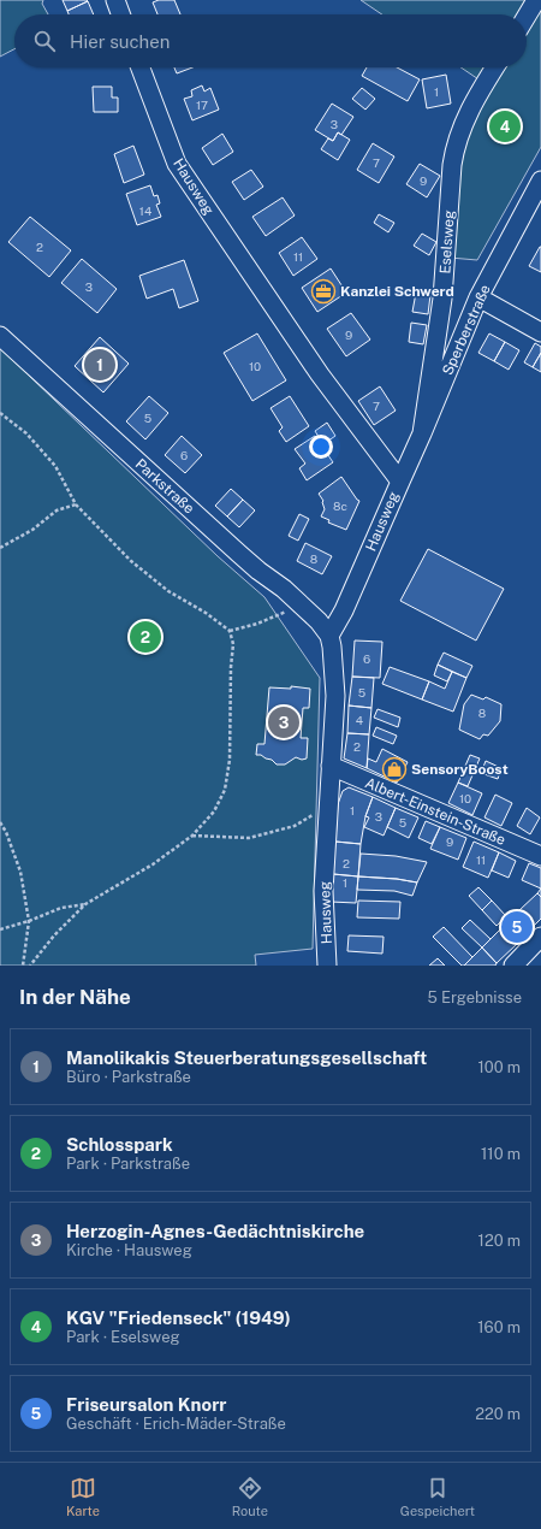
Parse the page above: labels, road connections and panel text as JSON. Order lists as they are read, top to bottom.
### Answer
{
  "streets": {
    "street": [
      "Hausweg",
      "Eselsweg",
      "Sperberstraße",
      "Parkstraße",
      "Albert-Einstein-Straße"
    ]
  },
  "crossings": [
    ["Hausweg", "Sperberstraße"],
    ["Hausweg", "Parkstraße"],
    ["Hausweg", "Albert-Einstein-Straße"],
    ["Eselsweg", "Sperberstraße"]
  ],
  "places": {
    "office": ["Kanzlei Schwerd"],
    "shop": ["SensoryBoost"]
  },
  "house_numbers": [
    "1",
    "17",
    "3",
    "7",
    "9",
    "14",
    "2",
    "11",
    "3",
    "9",
    "10",
    "7",
    "5",
    "6",
    "8c",
    "8",
    "6",
    "5",
    "8",
    "4",
    "2",
    "10",
    "1",
    "3",
    "5",
    "9",
    "11",
    "2",
    "1"
  ],
  "page": {
    "search": "Hier suchen",
    "pins": [
      "4",
      "1",
      "2",
      "3",
      "5"
    ],
    "heading": ["In der Nähe", "5 Ergebnisse"],
    "list": [
      {
        "mark": "1",
        "name": "Manolikakis Steuerberatungsgesellschaft",
        "note": "Büro · Parkstraße",
        "value": "100 m"
      },
      {
        "mark": "2",
        "name": "Schlosspark",
        "note": "Park · Parkstraße",
        "value": "110 m"
      },
      {
        "mark": "3",
        "name": "Herzogin-Agnes-Gedächtniskirche",
        "note": "Kirche · Hausweg",
        "value": "120 m"
      },
      {
        "mark": "4",
        "name": "KGV \"Friedenseck\" (1949)",
        "note": "Park · Eselsweg",
        "value": "160 m"
      },
      {
        "mark": "5",
        "name": "Friseursalon Knorr",
        "note": "Geschäft · Erich-Mäder-Straße",
        "value": "220 m"
      }
    ],
    "nav": ["Karte", "Route", "Gespeichert"]
  }
}
